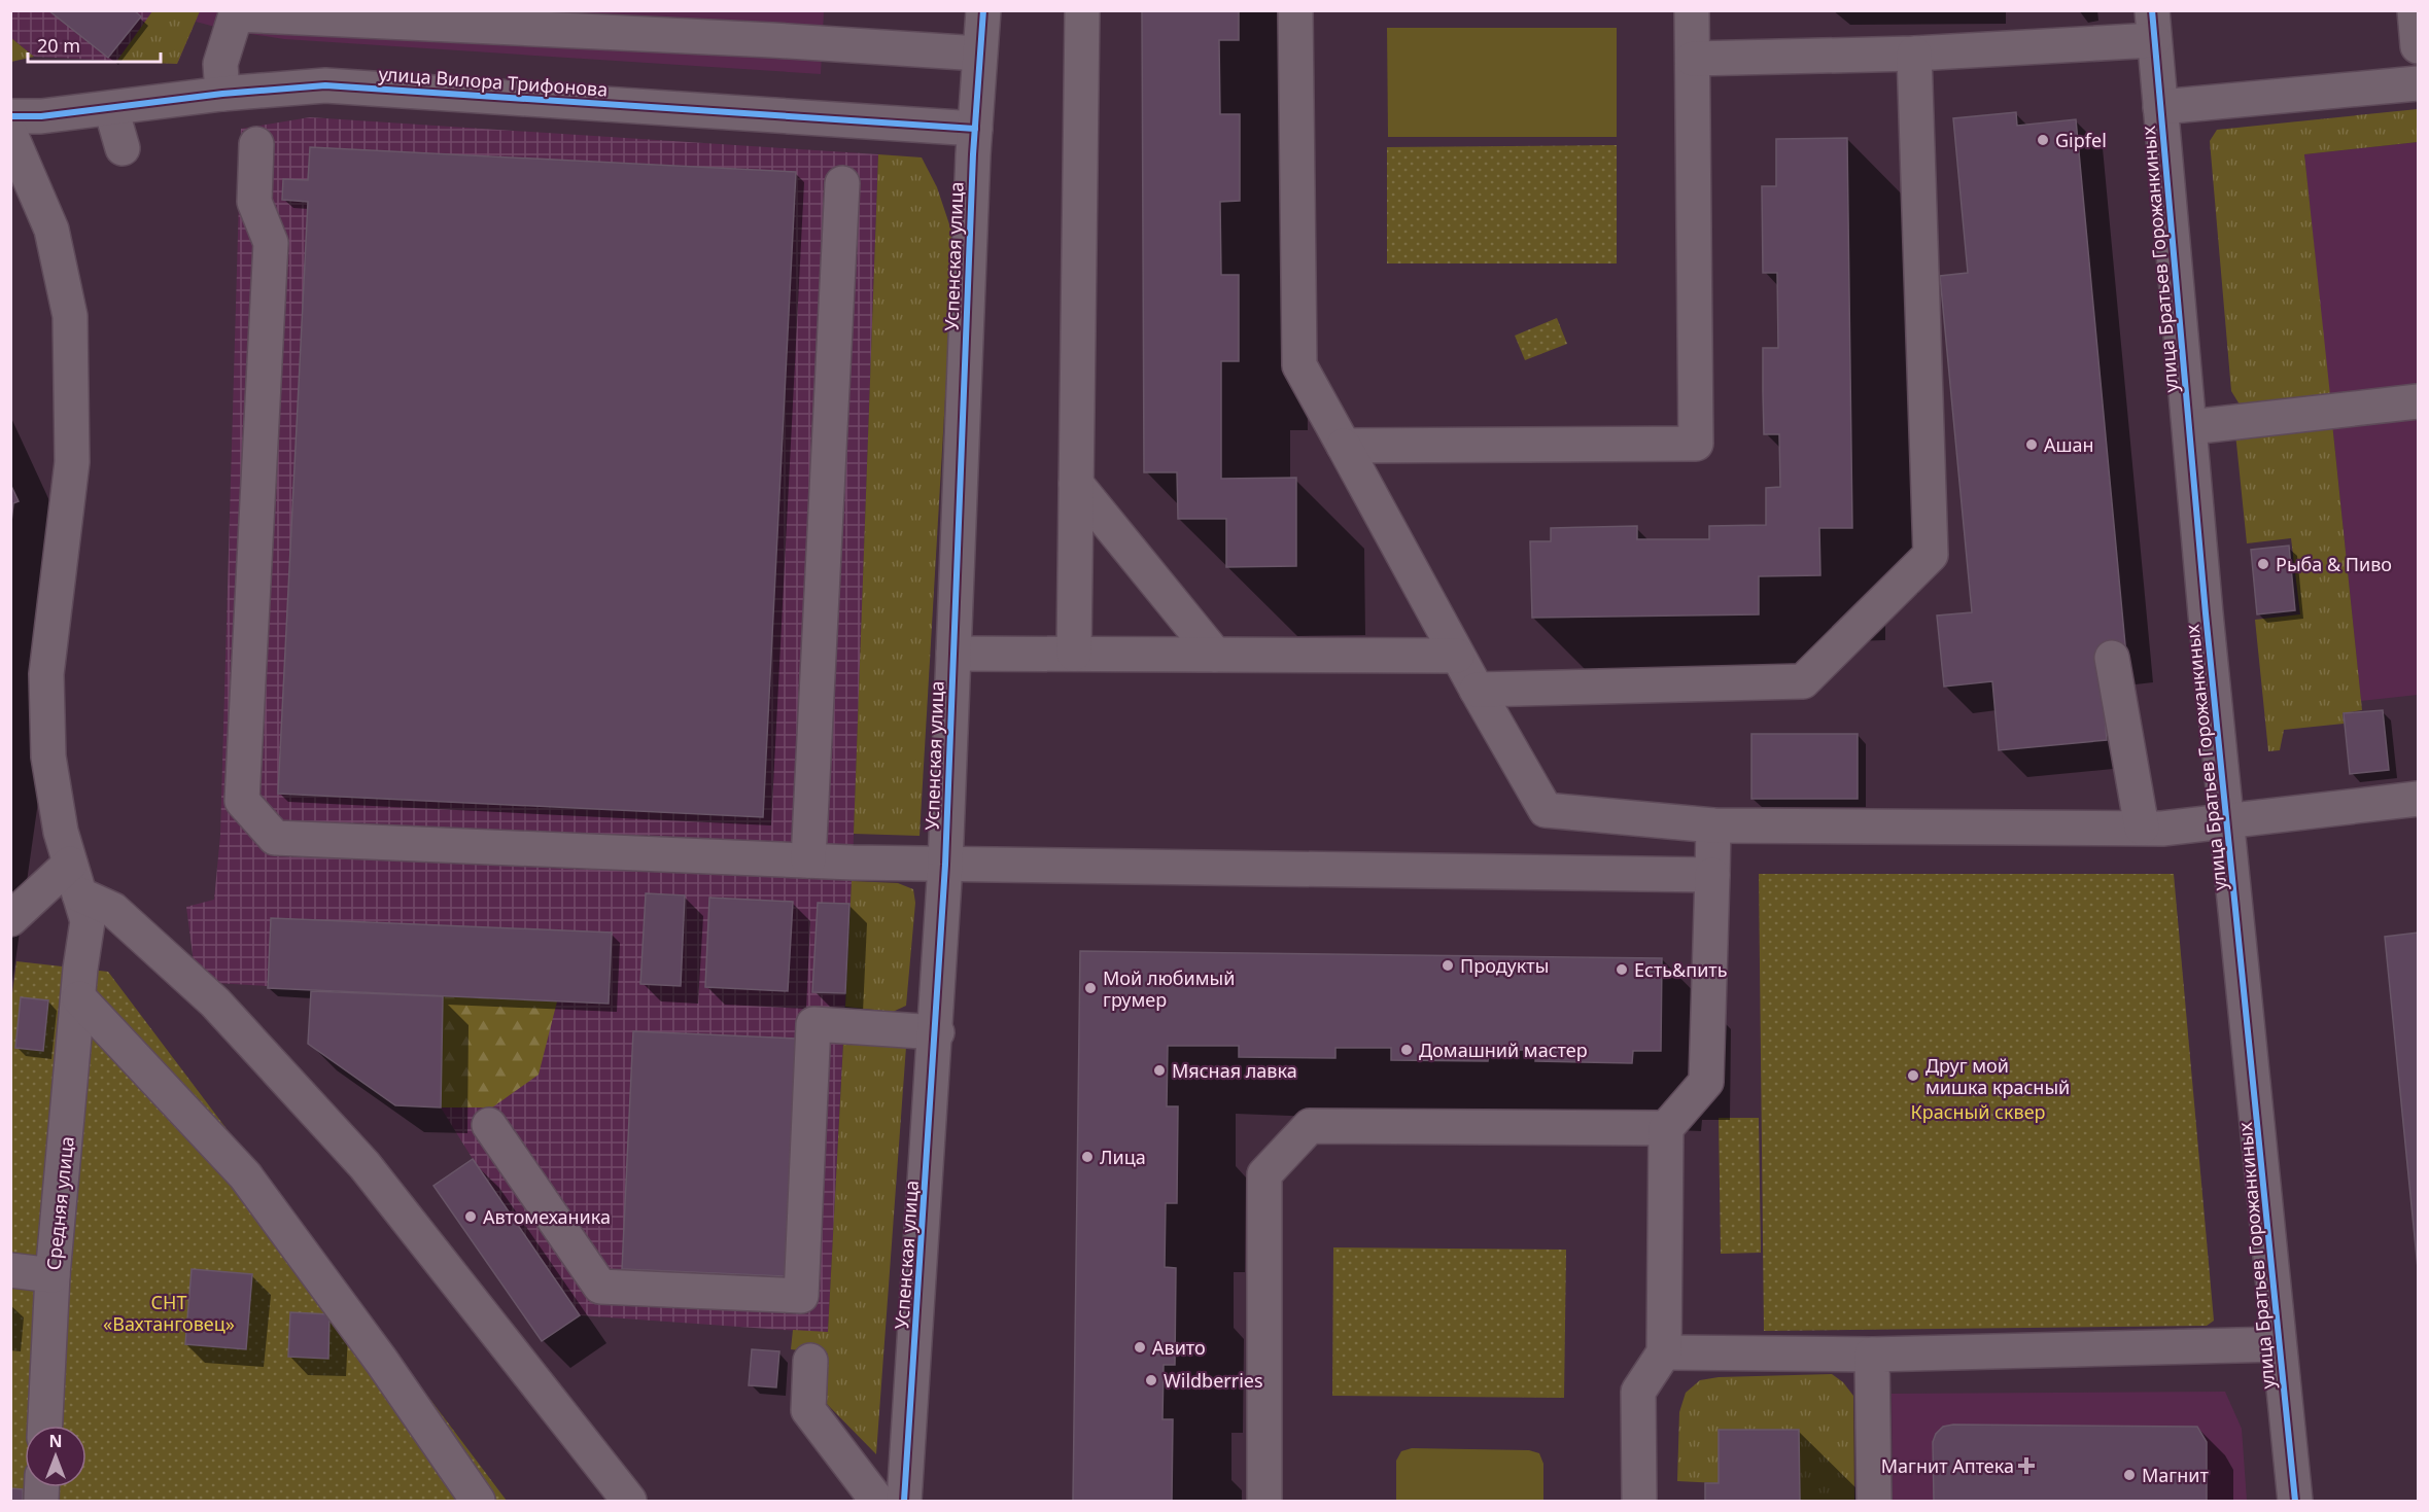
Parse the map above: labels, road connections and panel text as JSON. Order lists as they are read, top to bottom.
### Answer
{
  "streets": {
    "street": [
      "улица Вилора Трифонова",
      "Успенская улица",
      "улица Братьев Горожанкиных",
      "Средняя улица"
    ]
  },
  "crossings": [
    ["улица Вилора Трифонова", "Успенская улица"]
  ],
  "parks": ["Красный сквер", "СНТ «Вахтанговец»"],
  "places": {
    "other": [
      "Gipfel",
      "Ашан",
      "Рыба & Пиво",
      "Продукты",
      "Есть&пить",
      "Мой любимый грумер",
      "Домашний мастер",
      "Мясная лавка",
      "Друг мой мишка красный",
      "Лица",
      "Автомеханика",
      "Авито",
      "Wildberries",
      "Магнит"
    ],
    "health": ["Магнит Аптека"]
  },
  "scale_bar": "20 m",
  "north": "top"
}
